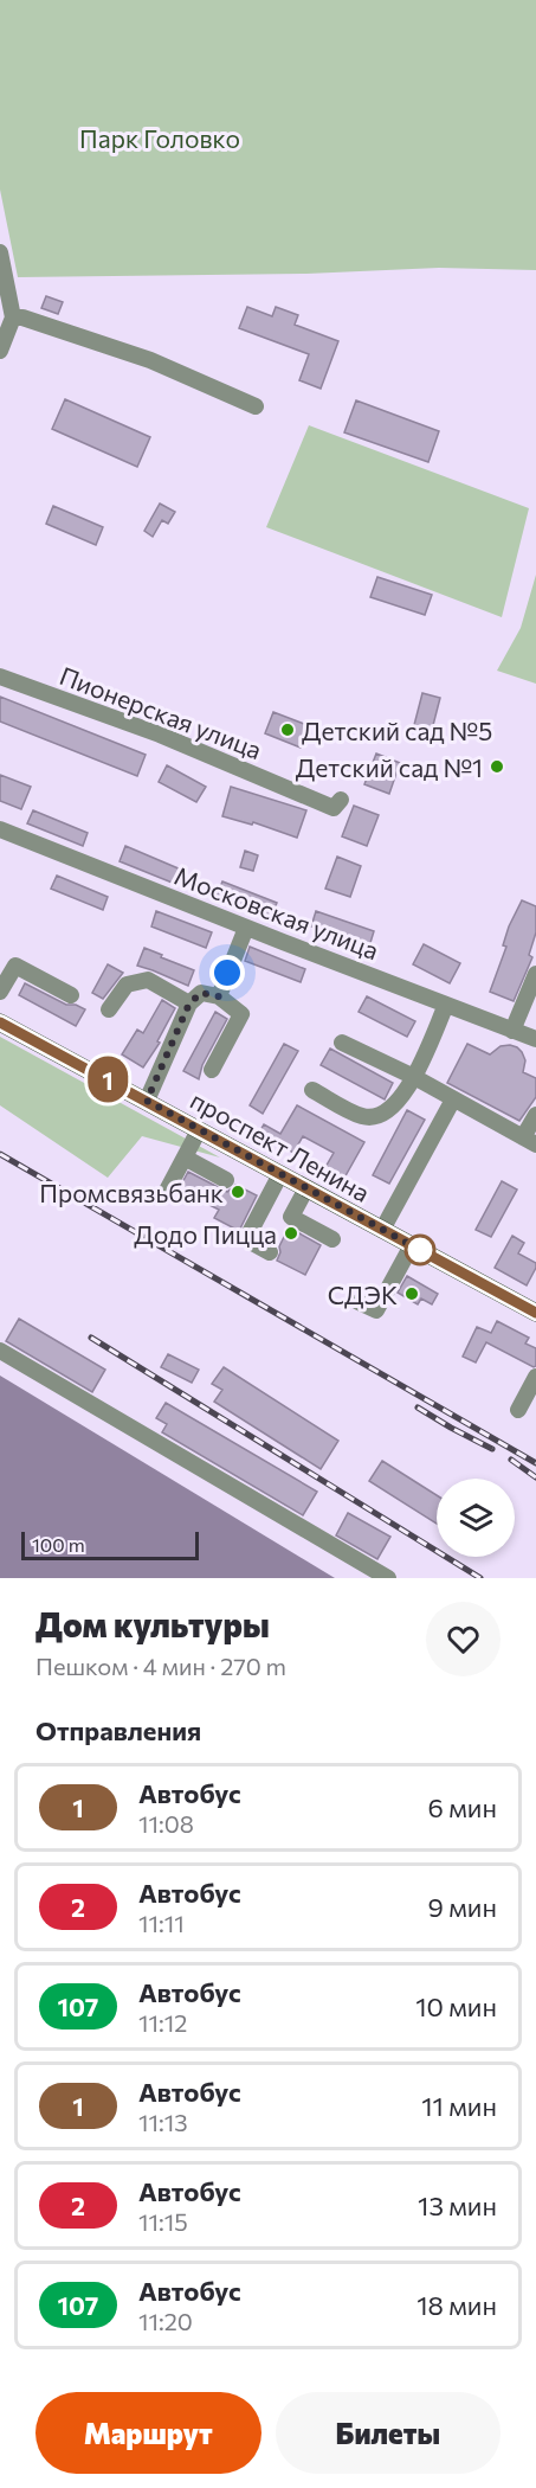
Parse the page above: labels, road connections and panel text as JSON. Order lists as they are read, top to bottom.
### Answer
{
  "streets": {
    "main road": ["проспект Ленина"],
    "street": ["Пионерская улица", "Московская улица"]
  },
  "parks": ["Парк Головко"],
  "places": [
    "Детский сад №5",
    "Детский сад №1",
    "Промсвязьбанк",
    "Додо Пицца",
    "СДЭК"
  ],
  "lines": ["bus line 1"],
  "scale_bar": "100 m",
  "page": {
    "on_map": "1",
    "scale": "100 m",
    "heading": [
      ["Дом культуры", "Пешком · 4 мин · 270 m"],
      "Отправления"
    ],
    "list": [
      {
        "mark": "1",
        "name": "Автобус",
        "note": "11:08",
        "value": "6 мин"
      },
      {
        "mark": "2",
        "name": "Автобус",
        "note": "11:11",
        "value": "9 мин"
      },
      {
        "mark": "107",
        "name": "Автобус",
        "note": "11:12",
        "value": "10 мин"
      },
      {
        "mark": "1",
        "name": "Автобус",
        "note": "11:13",
        "value": "11 мин"
      },
      {
        "mark": "2",
        "name": "Автобус",
        "note": "11:15",
        "value": "13 мин"
      },
      {
        "mark": "107",
        "name": "Автобус",
        "note": "11:20",
        "value": "18 мин"
      }
    ],
    "buttons": ["Маршрут", "Билеты"]
  }
}
